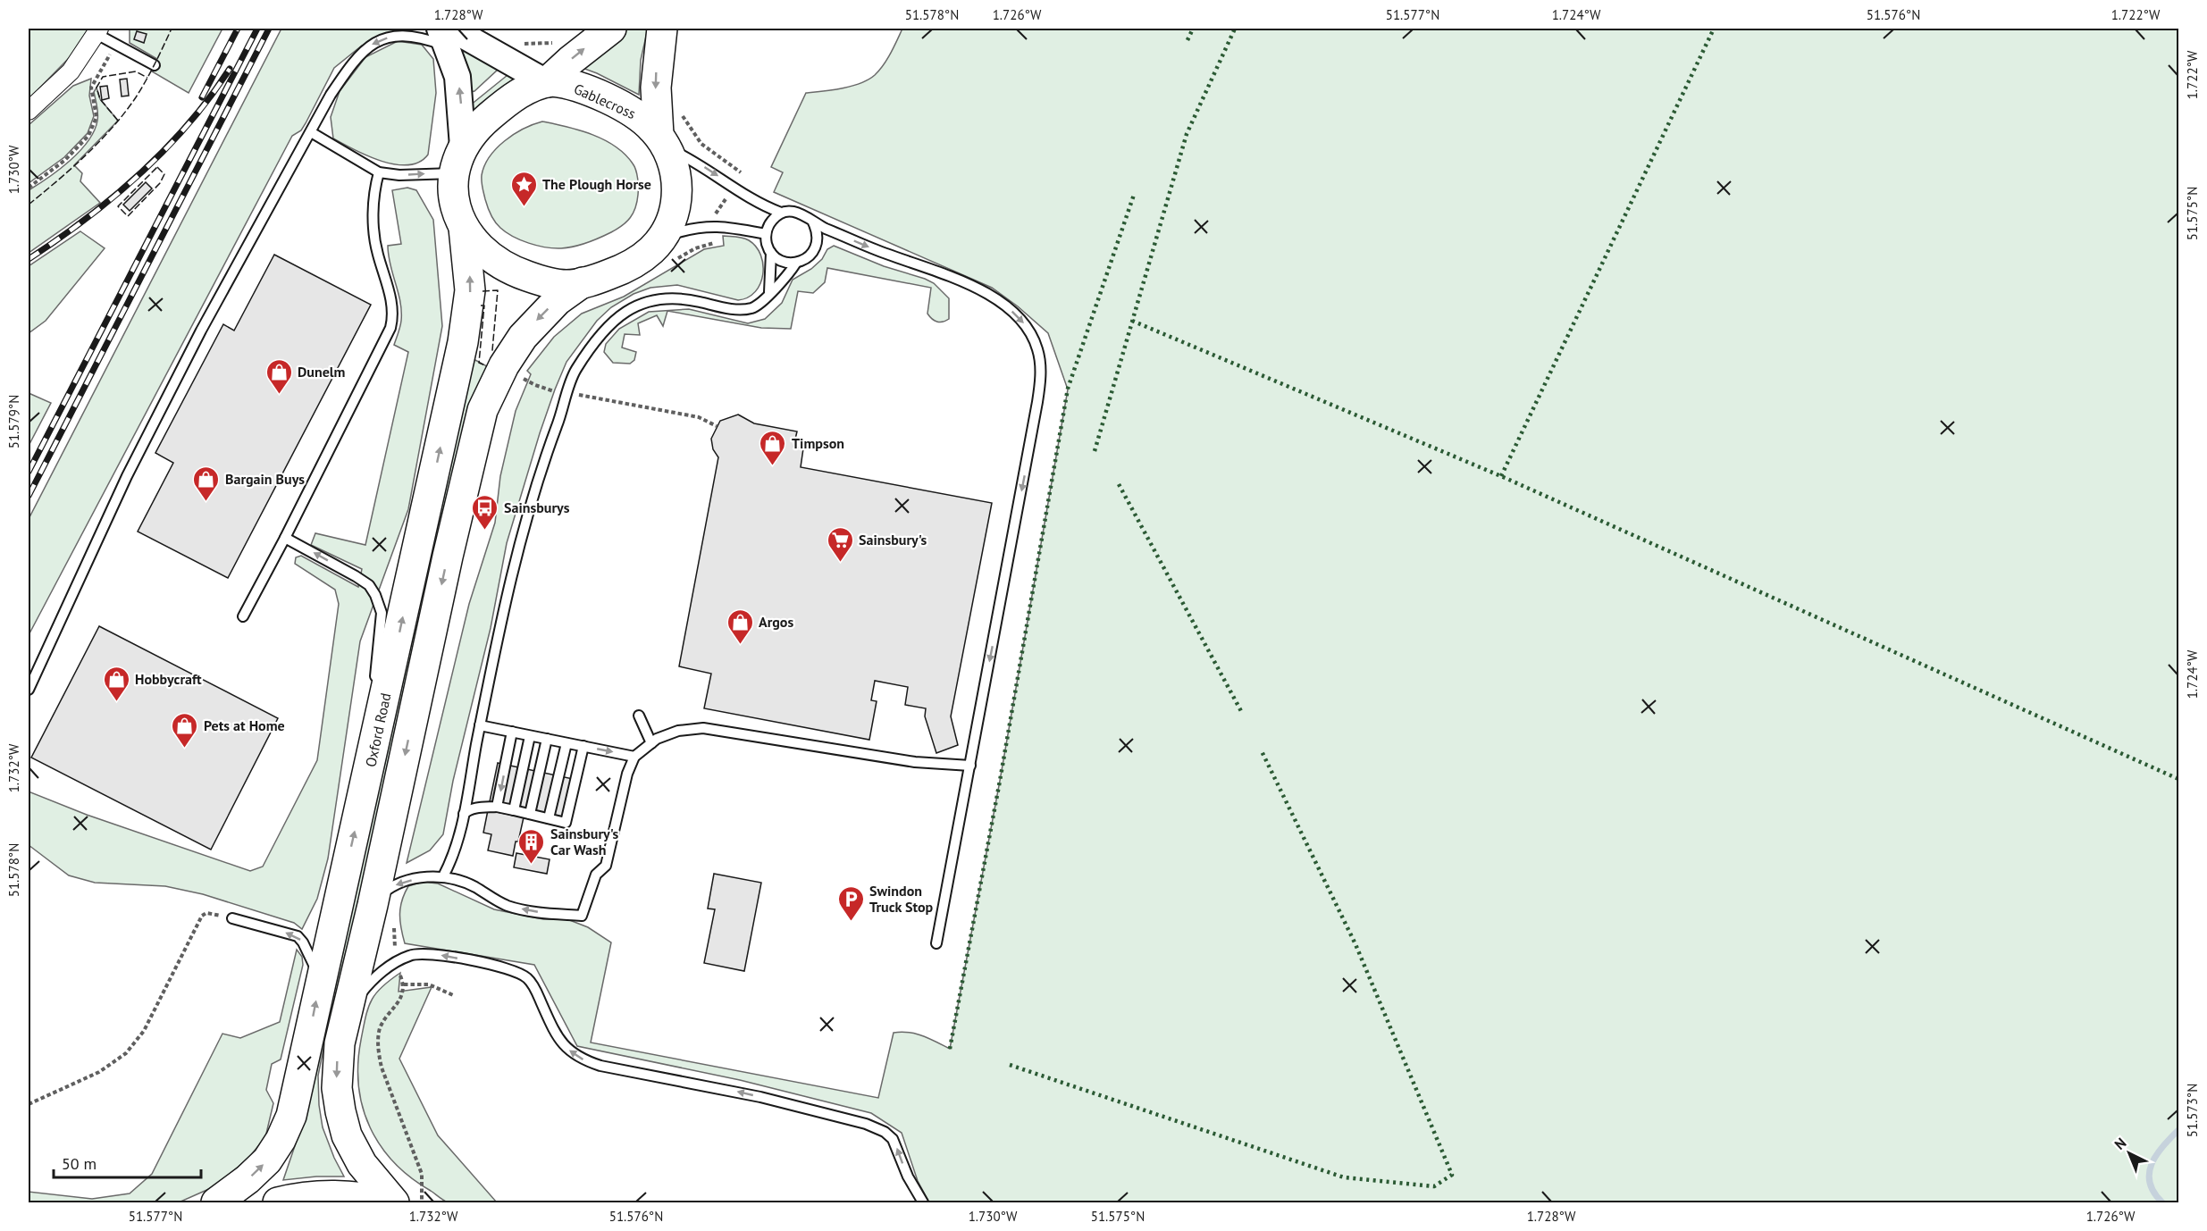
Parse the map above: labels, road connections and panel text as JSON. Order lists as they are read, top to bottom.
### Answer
{
  "streets": {
    "highway": ["Gablecross", "Oxford Road"]
  },
  "crossings": [
    ["Gablecross", "Oxford Road"]
  ],
  "places": {
    "place": ["The Plough Horse"],
    "shop": [
      "Dunelm",
      "Timpson",
      "Bargain Buys",
      "Argos",
      "Hobbycraft",
      "Pets at Home"
    ],
    "bus stop": ["Sainsburys"],
    "supermarket": ["Sainsbury's"],
    "building": ["Sainsbury's Car Wash"],
    "parking": ["Swindon Truck Stop"]
  },
  "scale_bar": "50 m",
  "north": "top left",
  "coordinates": [
    "1.728°W",
    "51.578°N",
    "1.726°W",
    "51.577°N",
    "1.724°W",
    "51.576°N",
    "1.722°W",
    "1.730°W",
    "51.575°N",
    "51.579°N",
    "1.732°W",
    "51.573°N"
  ]
}
